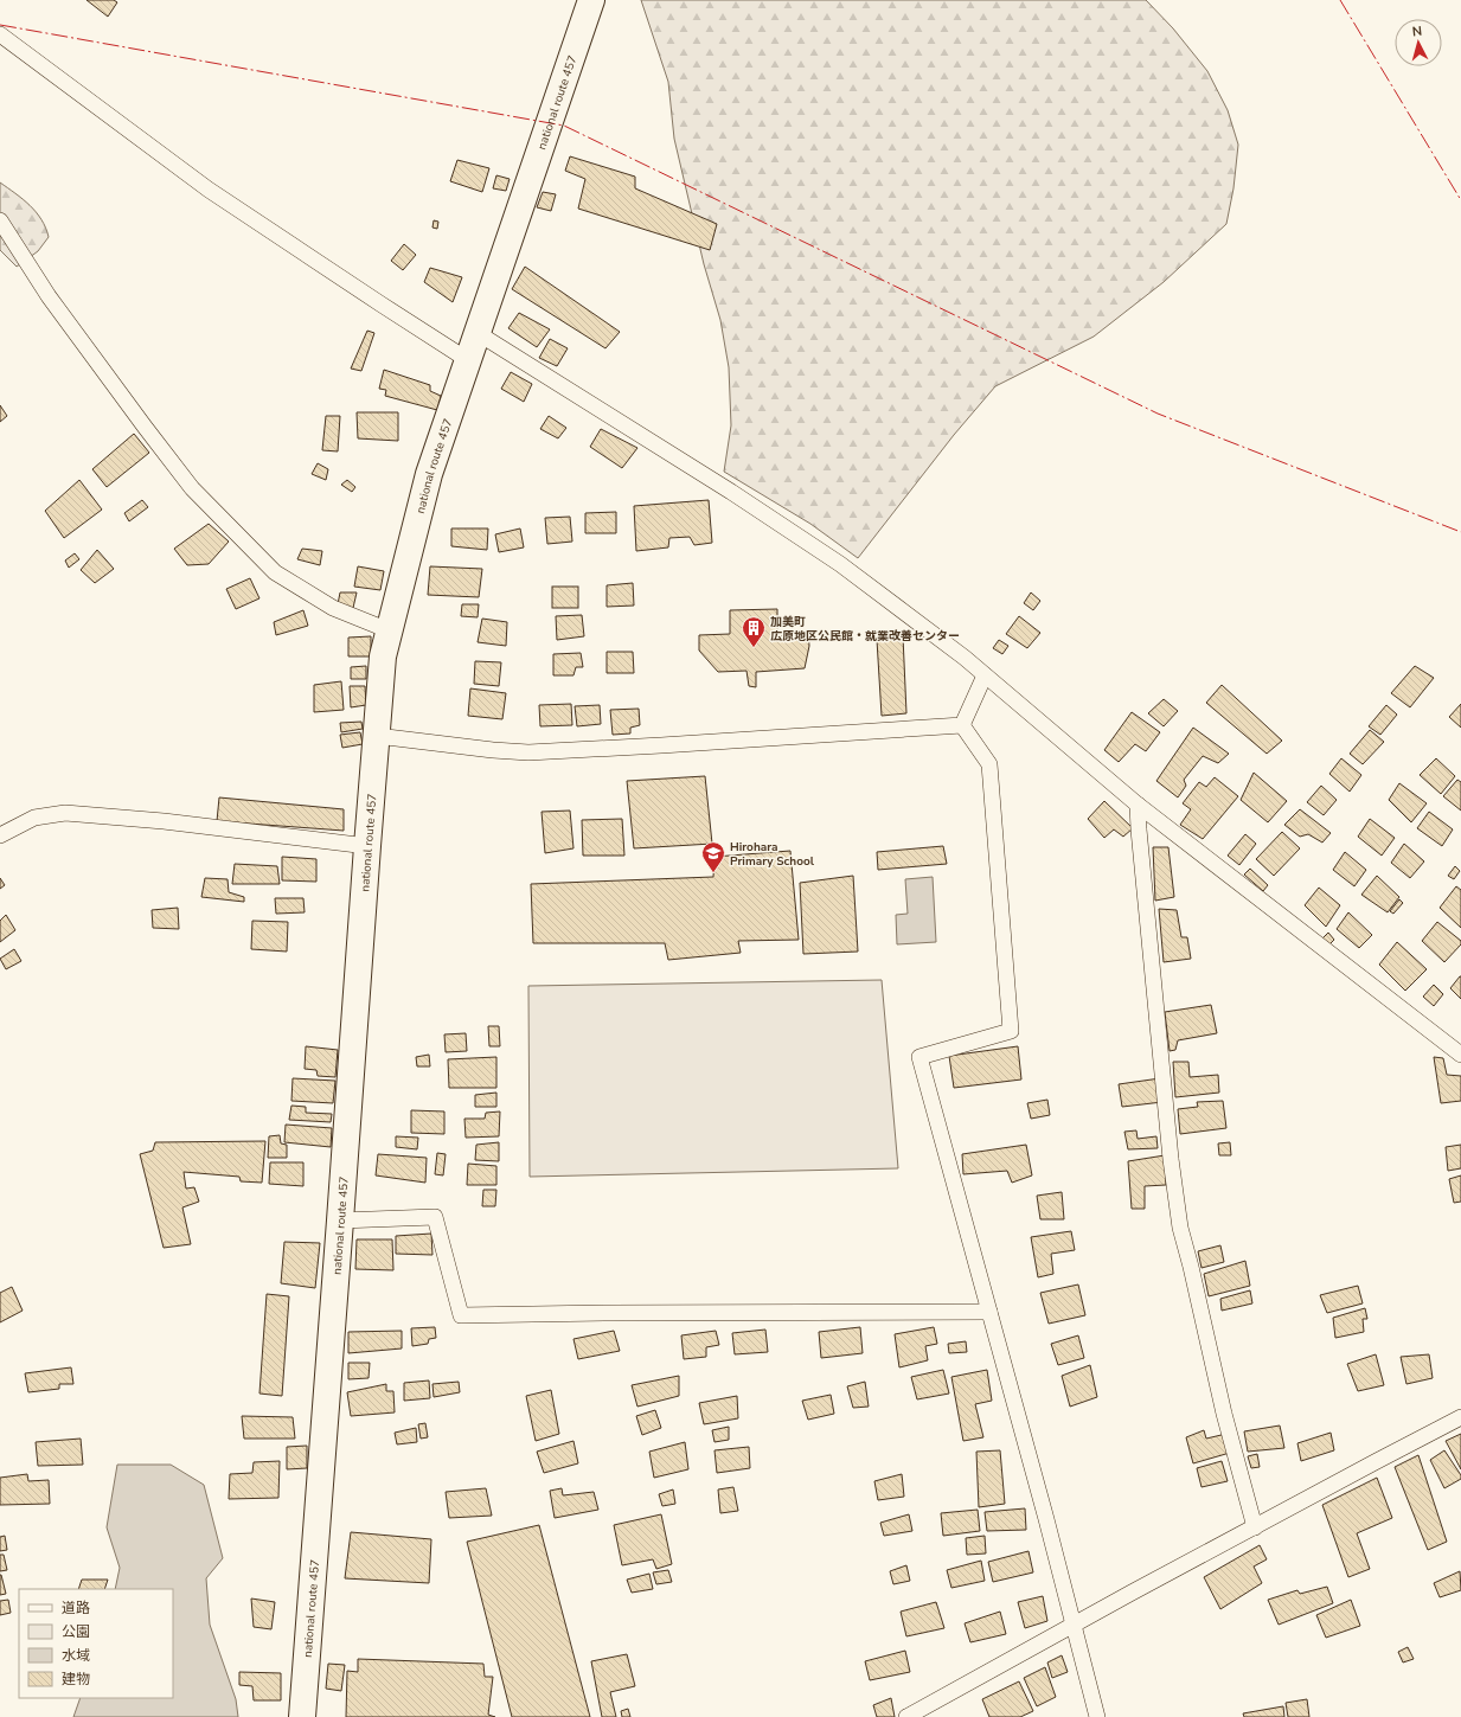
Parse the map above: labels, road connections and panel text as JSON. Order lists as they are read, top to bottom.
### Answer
{
  "streets": {
    "highway": ["national route 457"]
  },
  "places": {
    "building": ["加美町 広原地区公民館・就業改善センター"],
    "school or university": ["Hirohara Primary School"]
  },
  "legend": [
    "道路",
    "公園",
    "水域",
    "建物"
  ],
  "north": "top"
}
